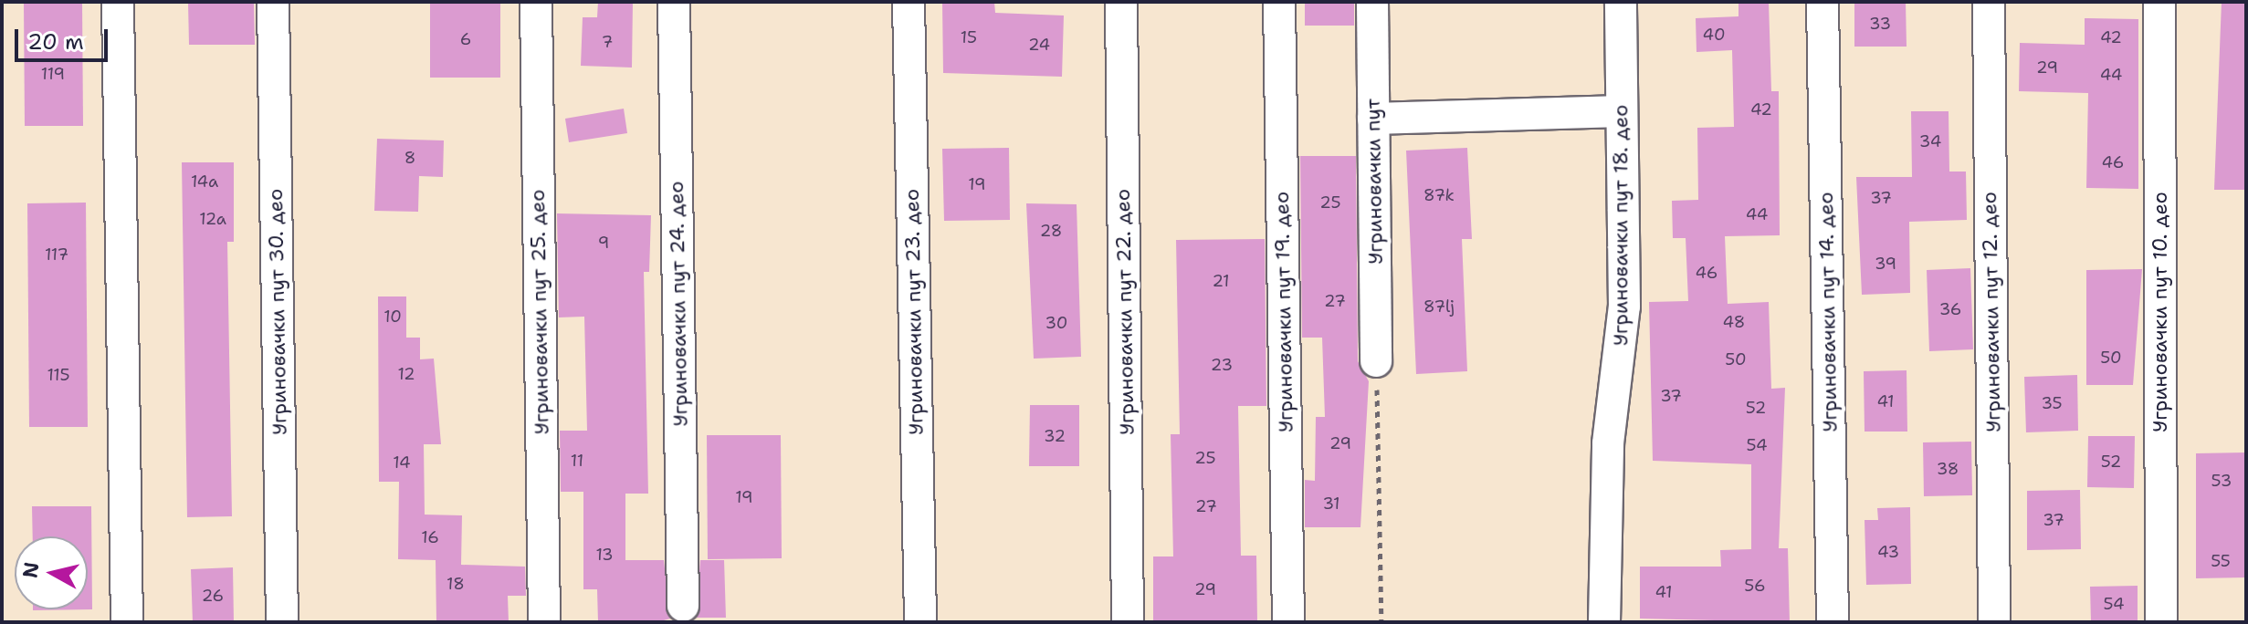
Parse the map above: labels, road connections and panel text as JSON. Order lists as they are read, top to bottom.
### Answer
{
  "streets": {
    "street": [
      "Угриновачки пут",
      "Угриновачки пут 18. део",
      "Угриновачки пут 24. део",
      "Угриновачки пут 30. део",
      "Угриновачки пут 25. део",
      "Угриновачки пут 23. део",
      "Угриновачки пут 22. део",
      "Угриновачки пут 19. део",
      "Угриновачки пут 14. део",
      "Угриновачки пут 12. део",
      "Угриновачки пут 10. део"
    ]
  },
  "house_numbers": [
    "33",
    "40",
    "15",
    "42",
    "6",
    "7",
    "24",
    "29",
    "119",
    "44",
    "42",
    "34",
    "8",
    "46",
    "14a",
    "19",
    "87k",
    "37",
    "25",
    "44",
    "12a",
    "28",
    "9",
    "117",
    "39",
    "46",
    "21",
    "27",
    "87lj",
    "36",
    "10",
    "48",
    "30",
    "50",
    "50",
    "23",
    "12",
    "115",
    "37",
    "41",
    "35",
    "52",
    "32",
    "29",
    "54",
    "25",
    "11",
    "52",
    "14",
    "38",
    "53",
    "19",
    "31",
    "27",
    "37",
    "16",
    "43",
    "13",
    "55",
    "18",
    "56",
    "29",
    "41",
    "26",
    "54"
  ],
  "scale_bar": "20 m",
  "north": "left"
}
